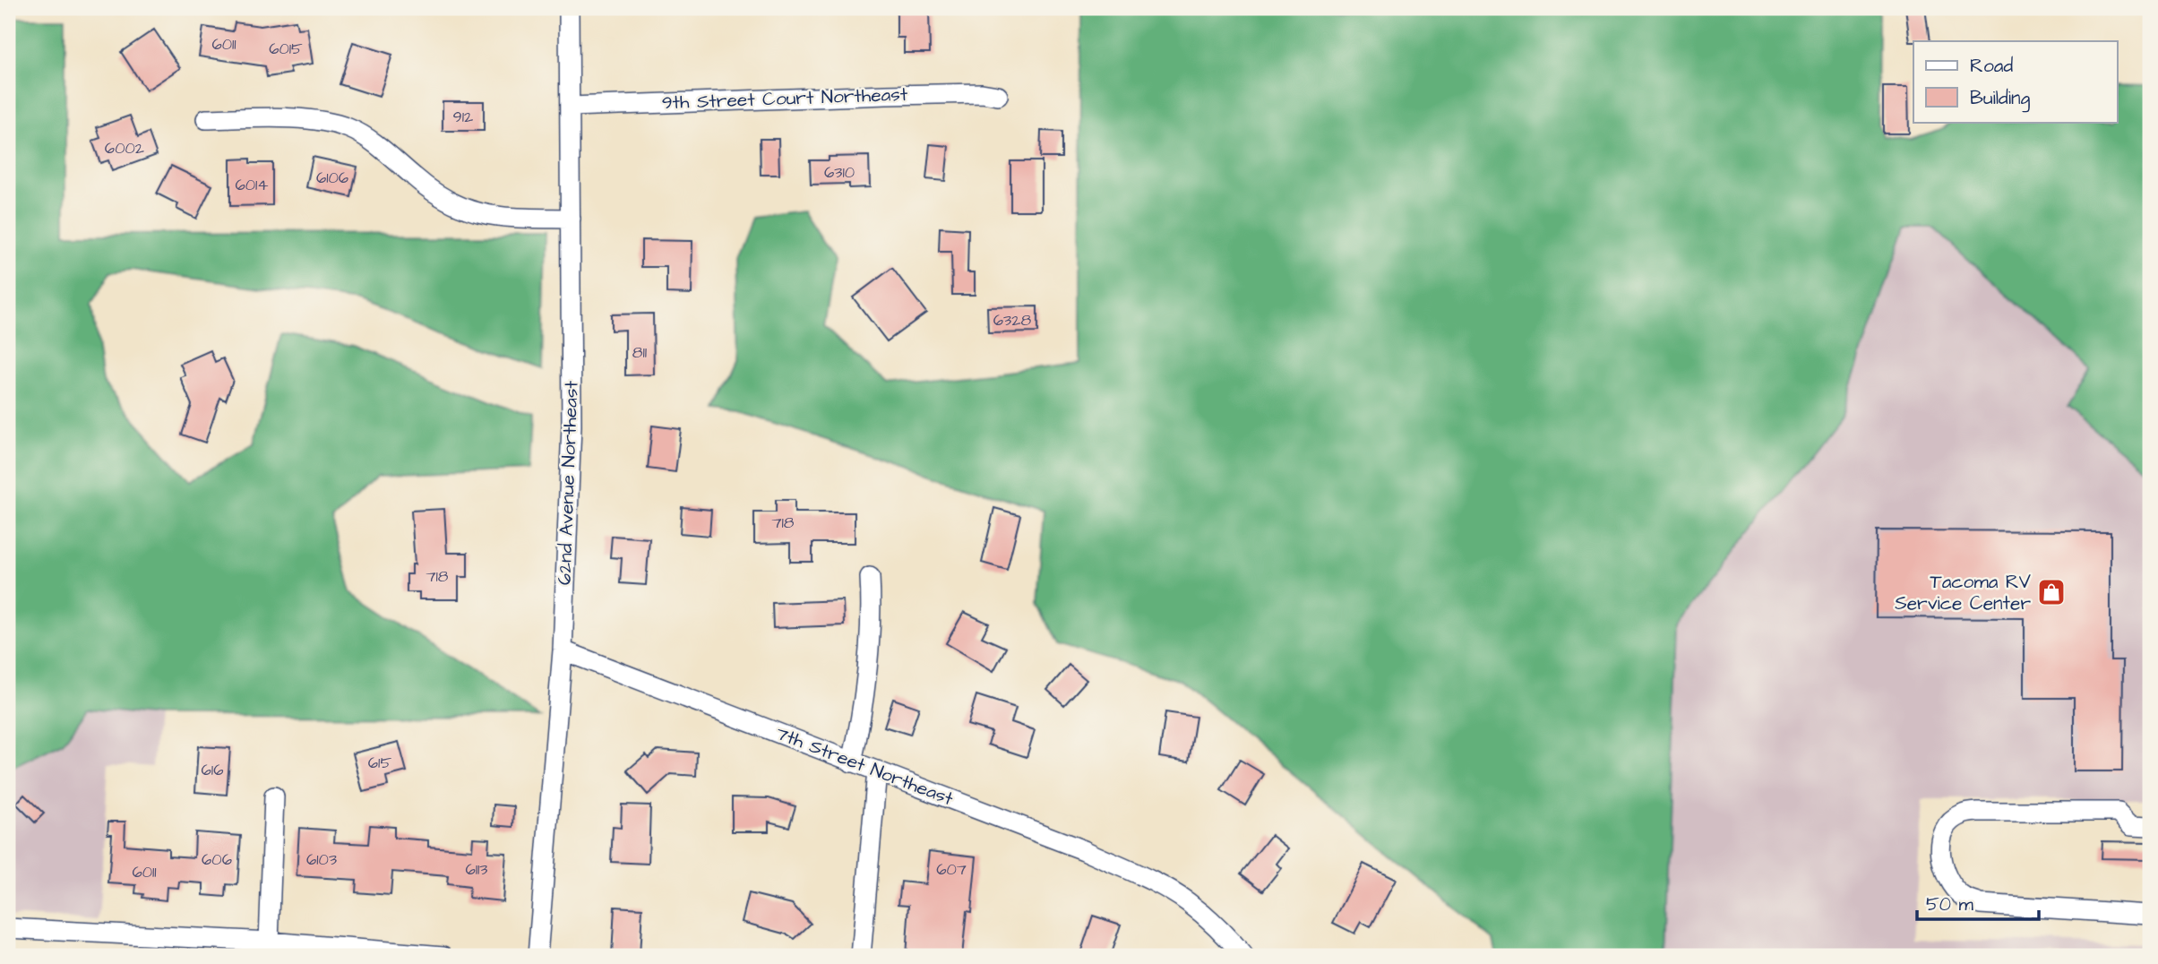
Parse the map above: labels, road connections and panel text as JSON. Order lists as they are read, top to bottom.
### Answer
{
  "streets": {
    "street": ["9th Street Court Northeast", "62nd Avenue Northeast", "7th Street Northeast"]
  },
  "crossings": [
    ["9th Street Court Northeast", "62nd Avenue Northeast"],
    ["62nd Avenue Northeast", "7th Street Northeast"]
  ],
  "places": {
    "shop": ["Tacoma RV Service Center"]
  },
  "house_numbers": [
    "6011",
    "6015",
    "912",
    "6002",
    "6310",
    "6106",
    "6014",
    "6328",
    "811",
    "718",
    "718",
    "615",
    "616",
    "606",
    "6103",
    "6113",
    "607",
    "6011"
  ],
  "legend": ["Road", "Building"],
  "scale_bar": "50 m"
}
